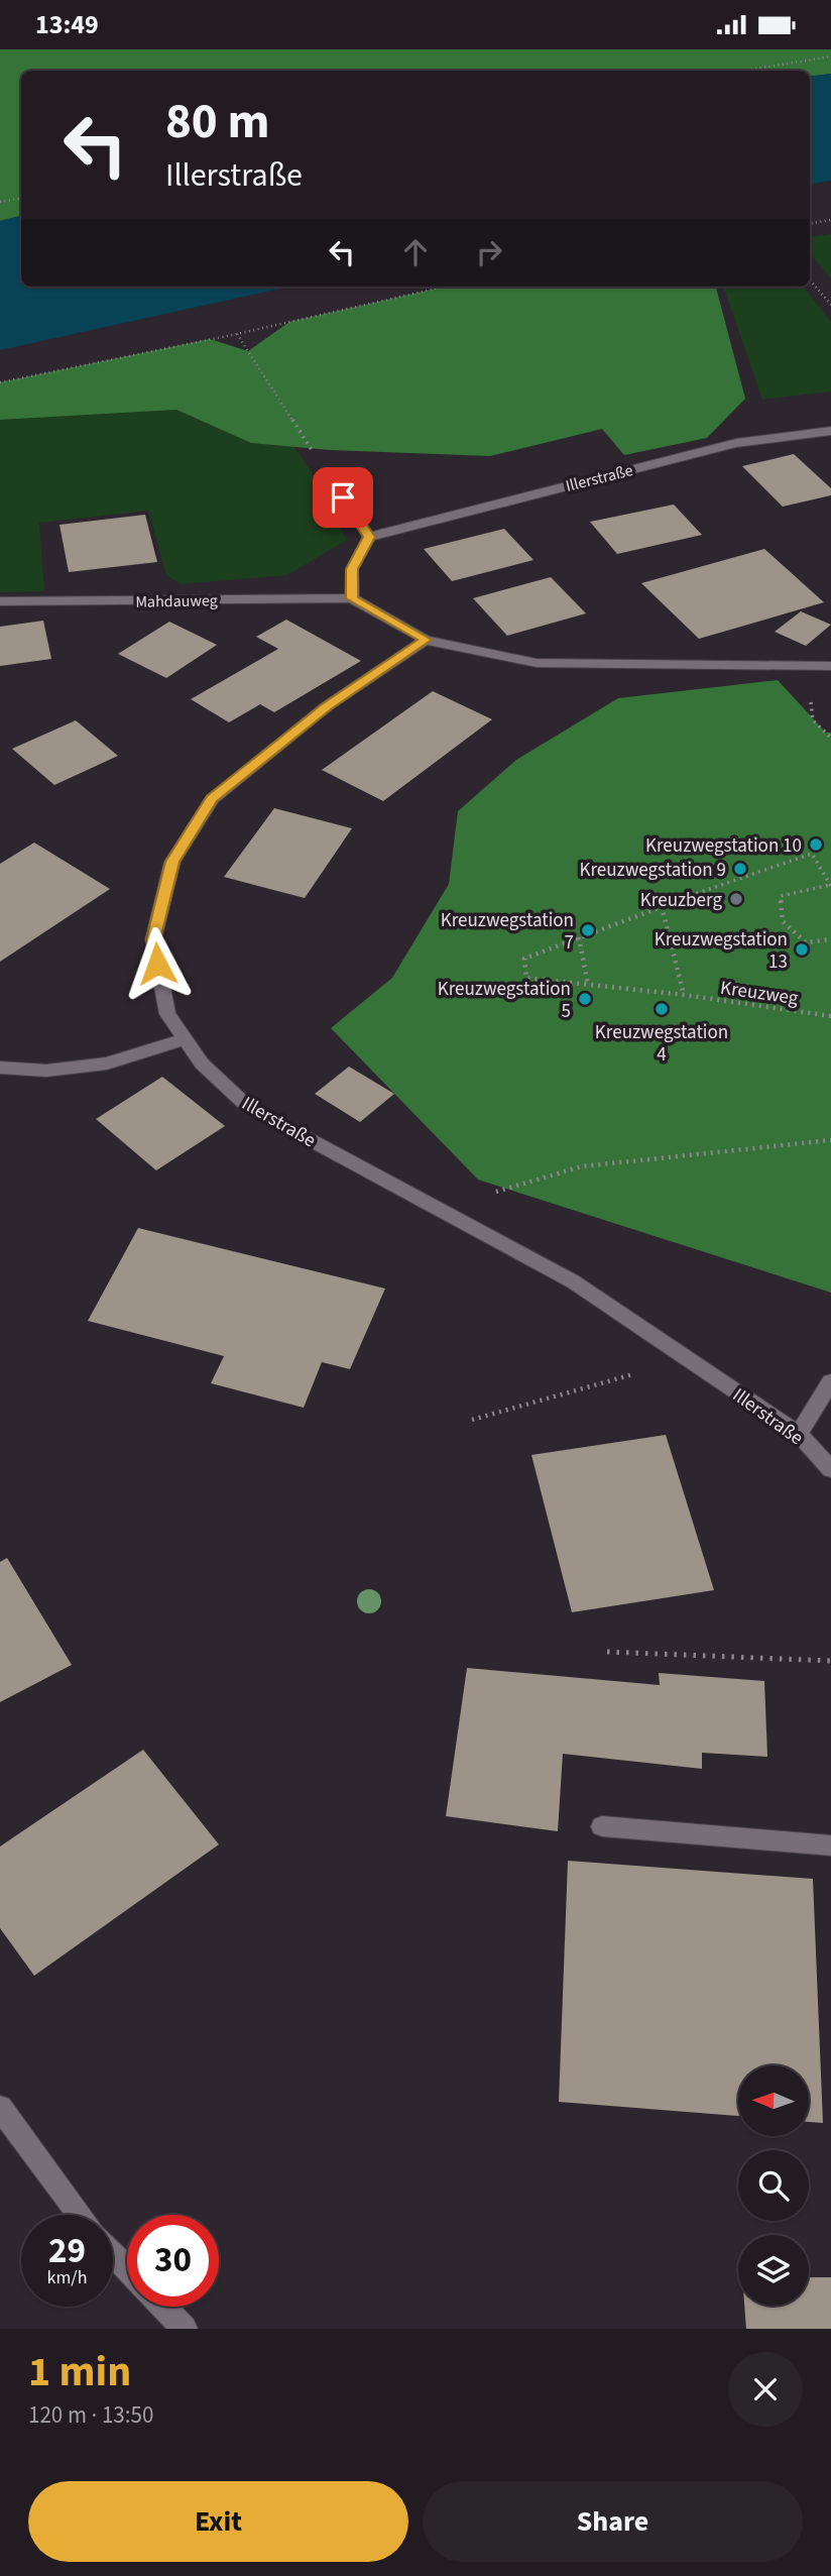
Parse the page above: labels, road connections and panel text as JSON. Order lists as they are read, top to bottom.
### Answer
{
  "streets": {
    "street": ["Illerstraße", "Mahdauweg"],
    "path": ["Kreuzweg"]
  },
  "places": [
    "Kreuzwegstation 10",
    "Kreuzwegstation 9",
    "Kreuzberg",
    "Kreuzwegstation 7",
    "Kreuzwegstation 13",
    "Kreuzwegstation 5",
    "Kreuzwegstation 4"
  ],
  "north": "left",
  "page": {
    "status": "13:49",
    "turn": ["80 m", "Illerstraße"],
    "speed": "29 km/h",
    "limit": "30",
    "heading": ["1 min", "120 m · 13:50"],
    "buttons": ["Exit", "Share"]
  }
}
